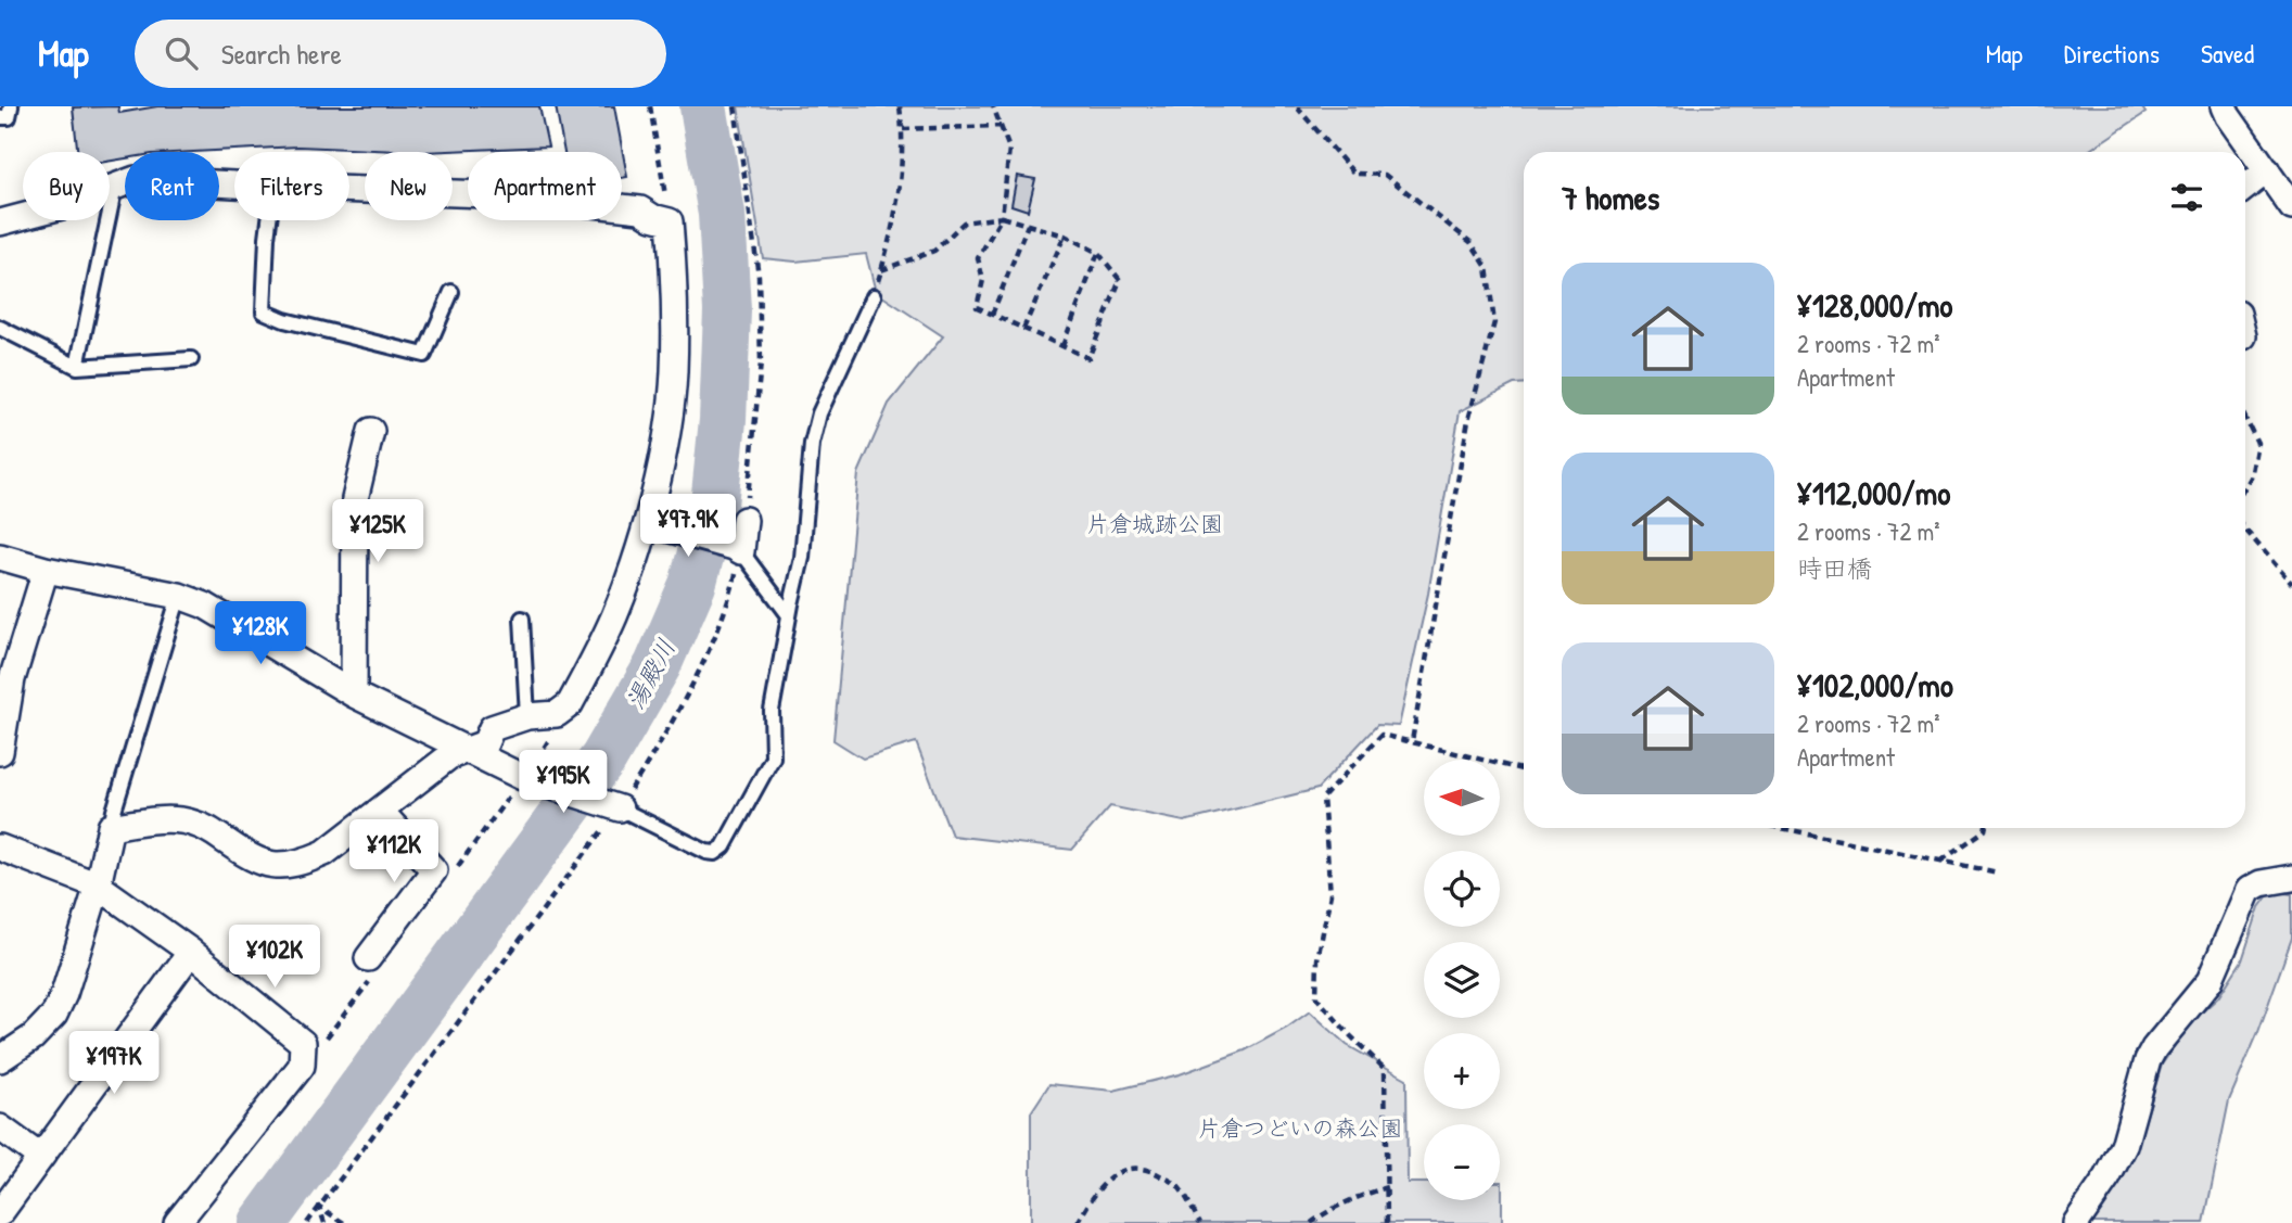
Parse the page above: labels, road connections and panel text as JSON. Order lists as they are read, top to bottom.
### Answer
{
  "water": ["湯殿川"],
  "parks": ["片倉城跡公園", "片倉つどいの森公園"],
  "north": "left",
  "page": {
    "header": "Map",
    "search": "Search here",
    "nav": ["Map", "Directions", "Saved"],
    "chip": [
      "Buy",
      "Rent",
      "Filters",
      "New",
      "Apartment"
    ],
    "heading": "7 homes",
    "list": [
      {
        "name": "¥128,000/mo",
        "note": "2 rooms · 72 m² · Apartment"
      },
      {
        "name": "¥112,000/mo",
        "note": "2 rooms · 72 m² · 時田橋"
      },
      {
        "name": "¥102,000/mo",
        "note": "2 rooms · 72 m² · Apartment"
      }
    ],
    "price": [
      "¥97.9K",
      "¥125K",
      "¥128K",
      "¥195K",
      "¥112K",
      "¥102K",
      "¥197K"
    ],
    "map_buttons": ["+", "−"]
  }
}
